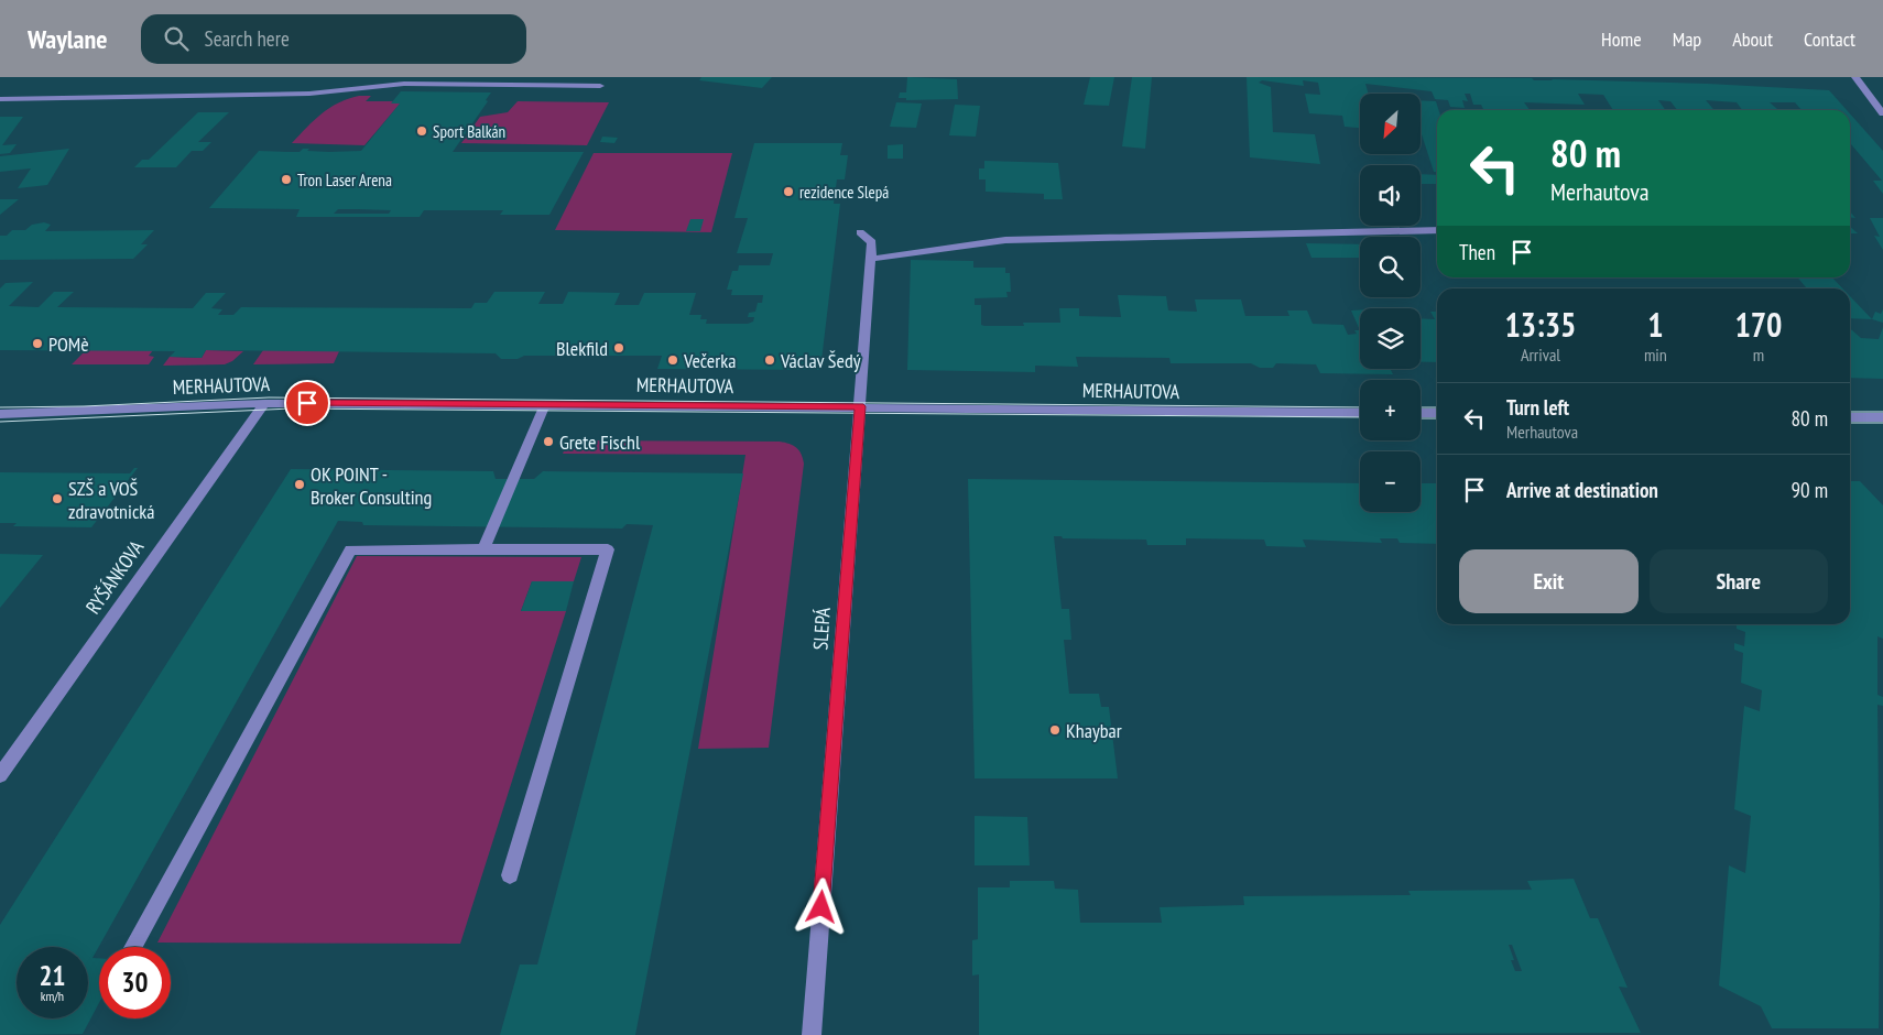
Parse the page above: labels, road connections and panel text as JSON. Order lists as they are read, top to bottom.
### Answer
{
  "streets": {
    "street": ["MERHAUTOVA", "RYŠÁNKOVA", "SLEPÁ"]
  },
  "crossings": [
    ["MERHAUTOVA", "RYŠÁNKOVA"],
    ["MERHAUTOVA", "SLEPÁ"]
  ],
  "places": [
    "Sport Balkán",
    "Tron Laser Arena",
    "rezidence Slepá",
    "POMè",
    "Blekfild",
    "Večerka",
    "Václav Šedý",
    "Grete Fischl",
    "OK POINT - Broker Consulting",
    "SZŠ a VOŠ zdravotnická",
    "Khaybar"
  ],
  "north": "bottom left",
  "page": {
    "header": "Waylane",
    "search": "Search here",
    "nav": [
      "Home",
      "Map",
      "About",
      "Contact"
    ],
    "map_buttons": ["+", "−"],
    "turn": ["80 m", "Merhautova"],
    "then": "Then",
    "eta": [
      "13:35",
      "Arrival",
      "1",
      "min",
      "170",
      "m"
    ],
    "list": [
      {
        "name": "Turn left",
        "note": "Merhautova",
        "value": "80 m"
      },
      {
        "name": "Arrive at destination",
        "value": "90 m"
      }
    ],
    "buttons": ["Exit", "Share"],
    "speed": "21 km/h",
    "limit": "30"
  }
}
